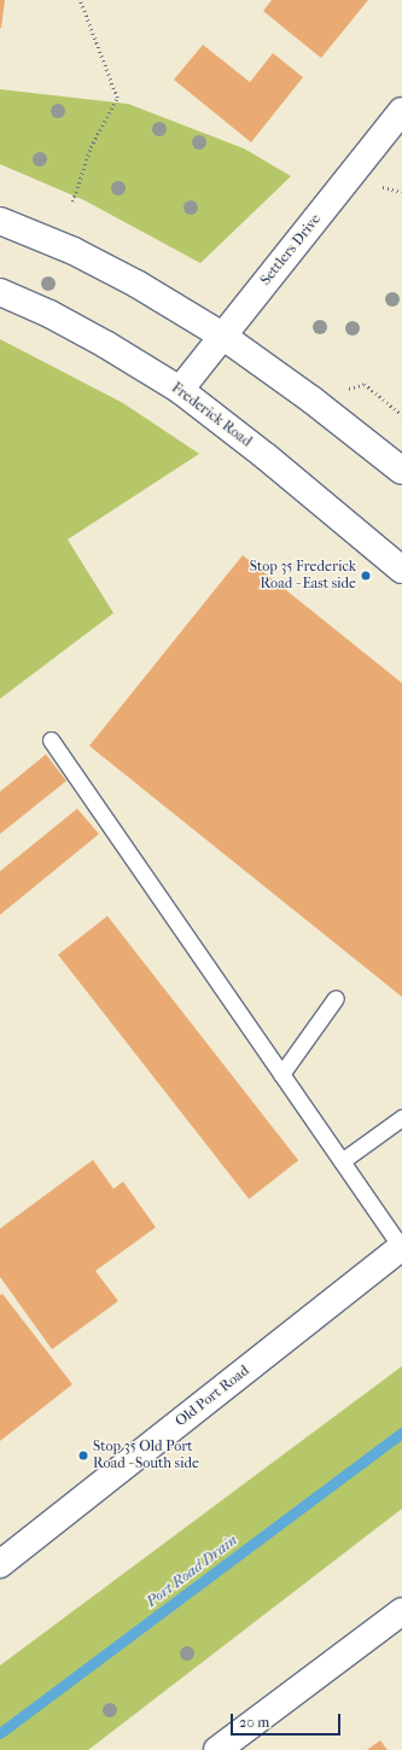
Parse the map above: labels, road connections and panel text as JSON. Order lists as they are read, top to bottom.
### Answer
{
  "streets": {
    "main road": ["Settlers Drive", "Frederick Road", "Old Port Road"]
  },
  "crossings": [
    ["Settlers Drive", "Frederick Road"]
  ],
  "water": ["Port Road Drain"],
  "places": ["Stop 35 Frederick Road - East side", "Stop 35 Old Port Road - South side"],
  "scale_bar": "20 m"
}
